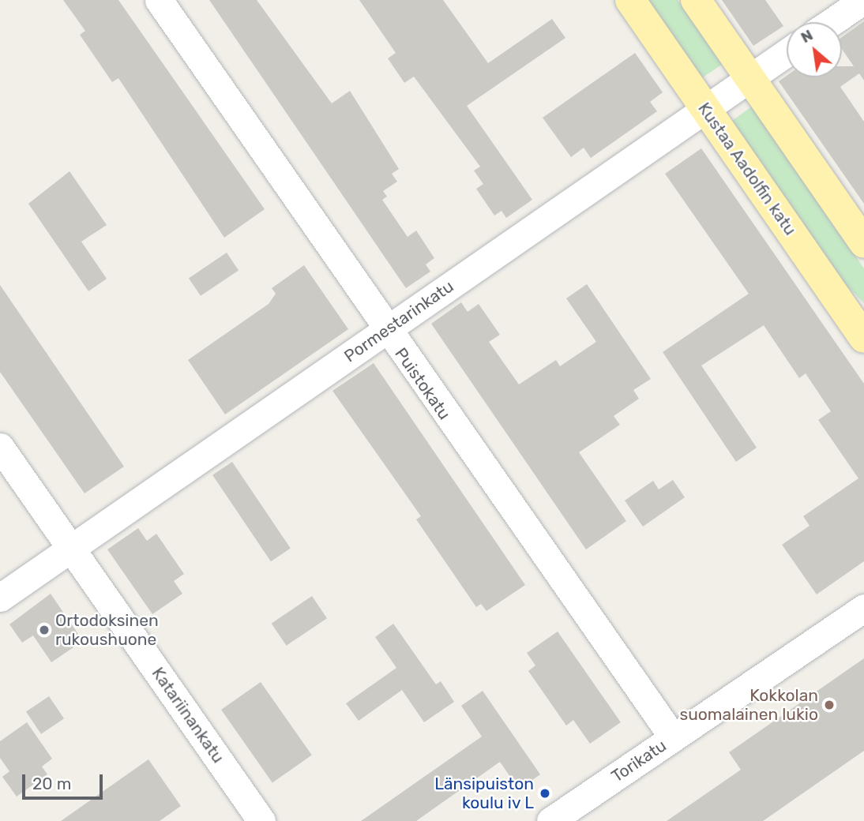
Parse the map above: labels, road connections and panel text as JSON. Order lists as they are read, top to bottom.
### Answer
{
  "streets": {
    "main road": ["Kustaa Aadolfin katu"],
    "street": [
      "Pormestarinkatu",
      "Puistokatu",
      "Katariinankatu",
      "Torikatu"
    ]
  },
  "crossings": [
    ["Kustaa Aadolfin katu", "Pormestarinkatu"],
    ["Pormestarinkatu", "Puistokatu"],
    ["Pormestarinkatu", "Katariinankatu"],
    ["Puistokatu", "Torikatu"]
  ],
  "places": ["Ortodoksinen rukoushuone", "Kokkolan suomalainen lukio", "Länsipuiston koulu iv L"],
  "scale_bar": "20 m",
  "north": "top left"
}
